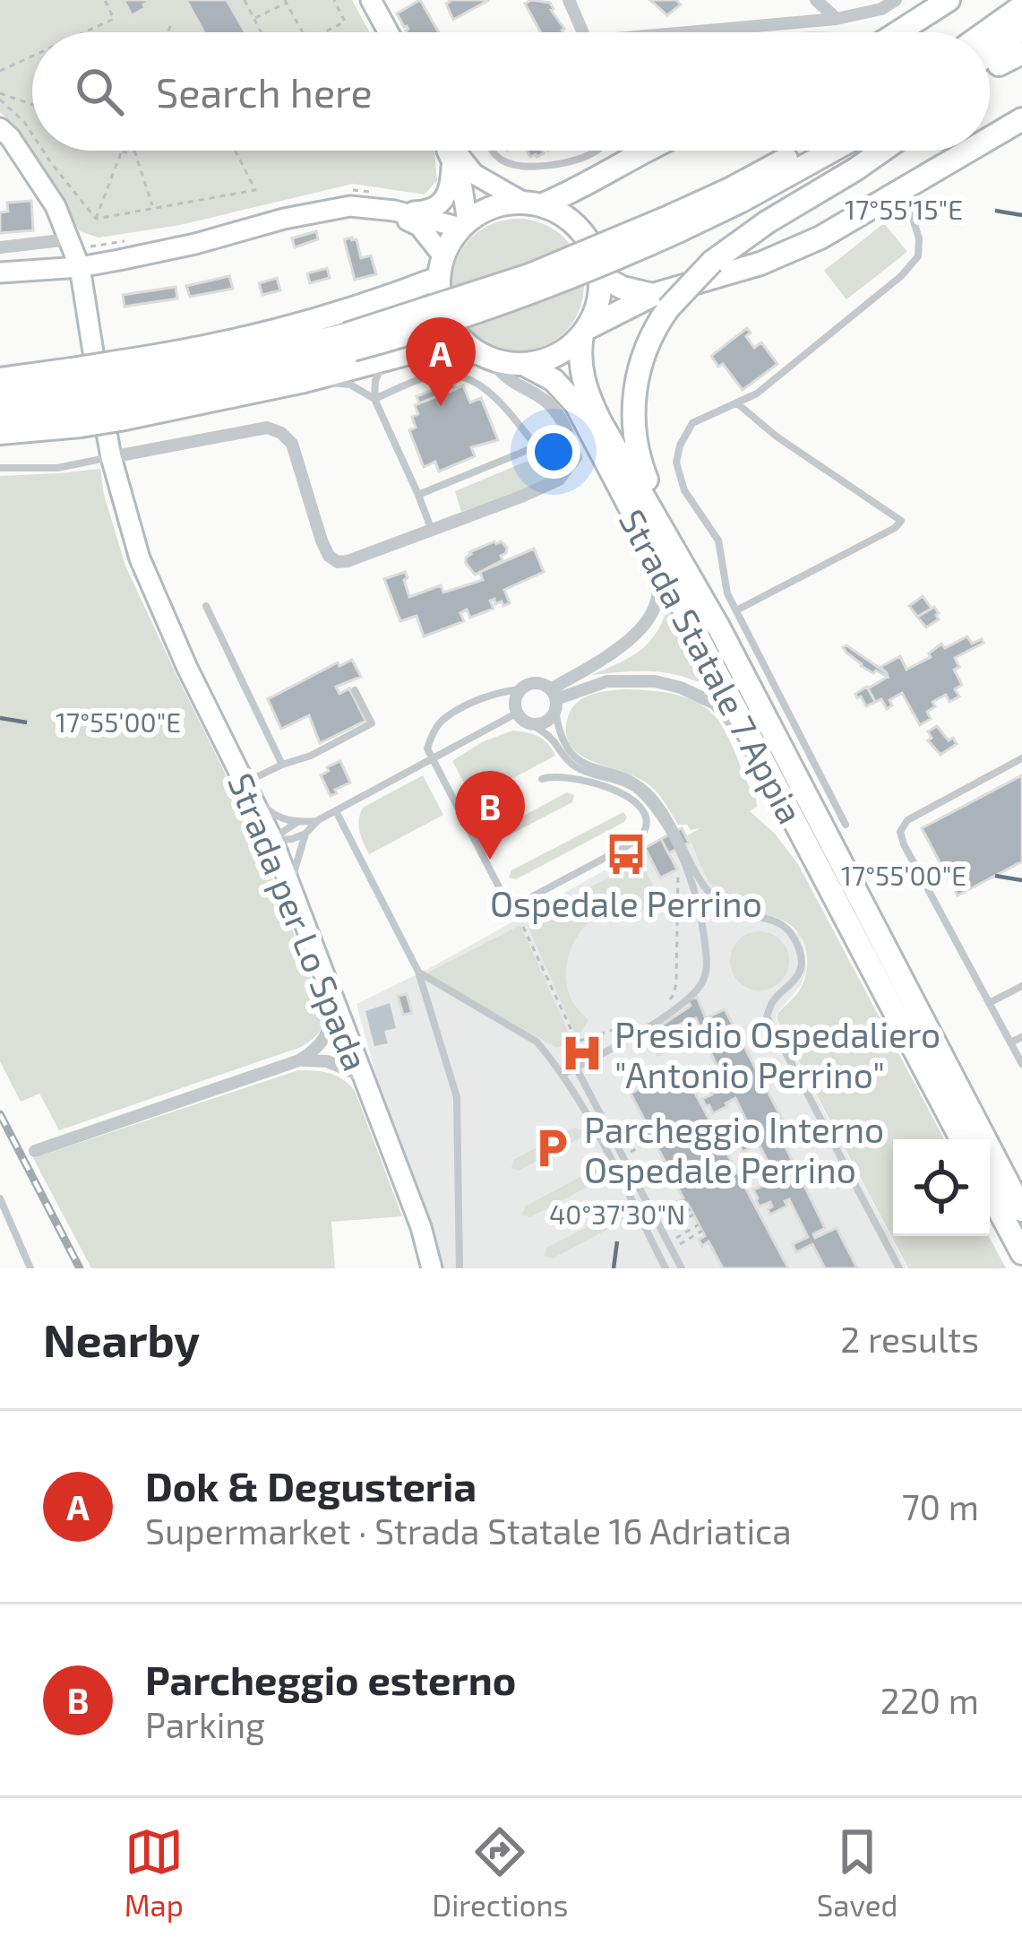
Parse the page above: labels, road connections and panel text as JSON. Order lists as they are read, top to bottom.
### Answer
{
  "streets": {
    "highway": ["Strada Statale 7 Appia"],
    "street": ["Strada per Lo Spada"]
  },
  "places": {
    "bus stop": ["Ospedale Perrino"],
    "hospital": ["Presidio Ospedaliero \"Antonio Perrino\""],
    "parking": ["Parcheggio Interno Ospedale Perrino"]
  },
  "page": {
    "search": "Search here",
    "pins": ["A", "B"],
    "heading": ["Nearby", "2 results"],
    "list": [
      {
        "mark": "A",
        "name": "Dok & Degusteria",
        "note": "Supermarket · Strada Statale 16 Adriatica",
        "value": "70 m"
      },
      {
        "mark": "B",
        "name": "Parcheggio esterno",
        "note": "Parking",
        "value": "220 m"
      }
    ],
    "nav": ["Map", "Directions", "Saved"]
  },
  "coordinates": ["17°55'15\"E", "17°55'00\"E", "40°37'30\"N"]
}
